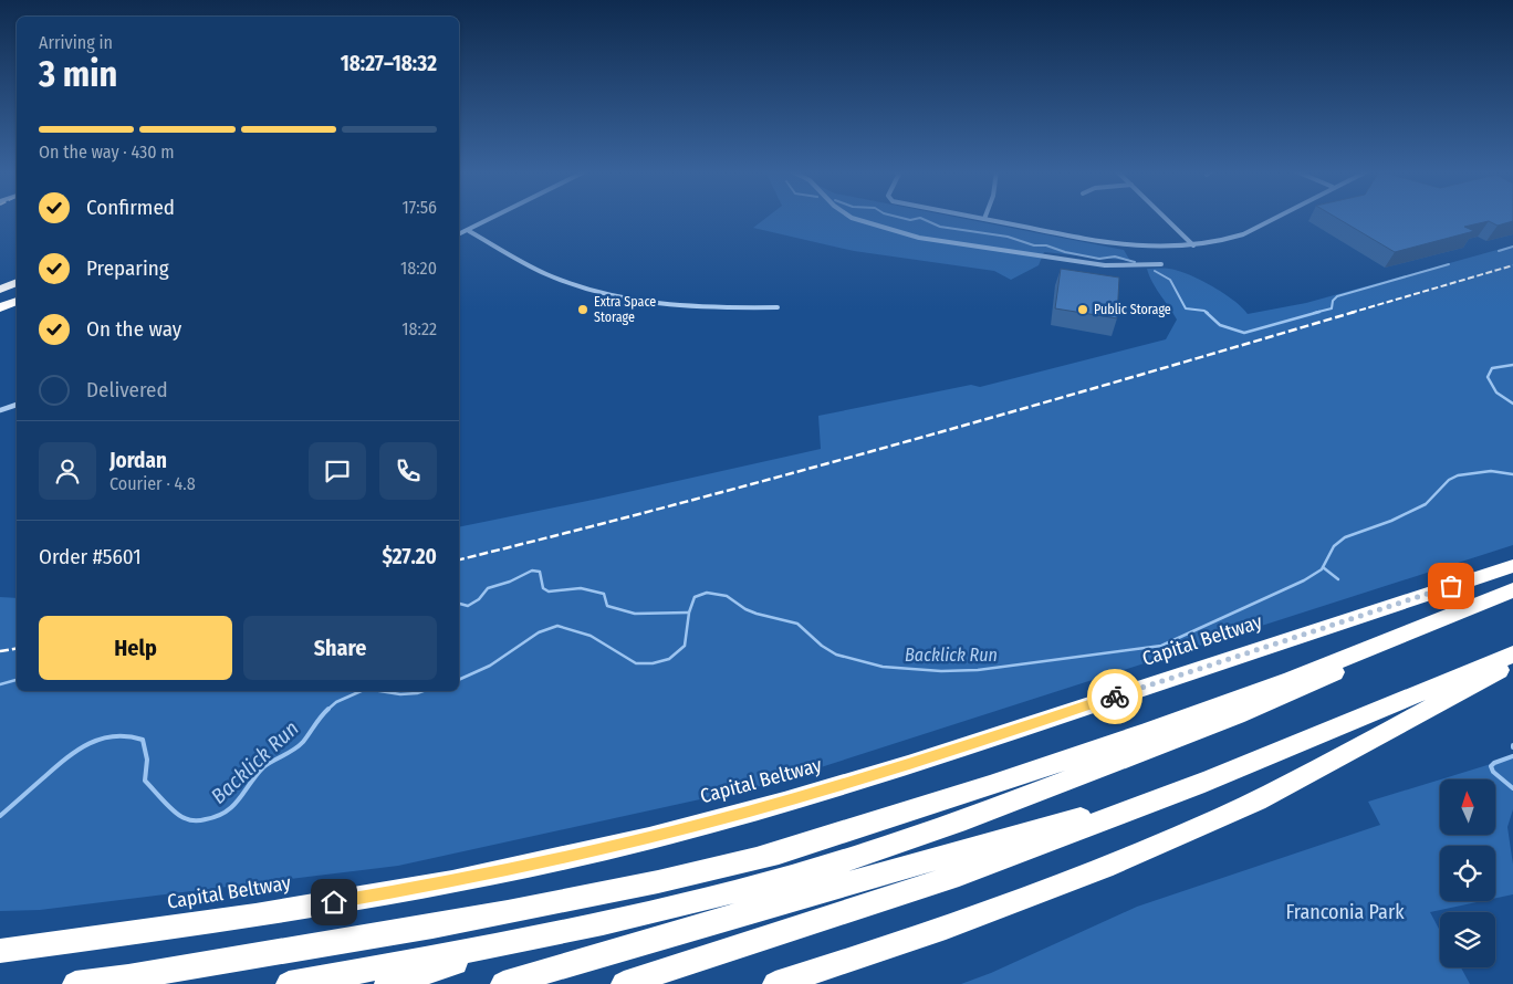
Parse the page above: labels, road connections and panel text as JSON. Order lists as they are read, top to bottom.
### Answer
{
  "streets": {
    "highway": ["Capital Beltway"]
  },
  "water": ["Backlick Run"],
  "parks": ["Franconia Park"],
  "places": ["Extra Space Storage", "Public Storage"],
  "north": "top",
  "page": {
    "heading": ["3 min", "Arriving in", "18:27–18:32"],
    "panel": [
      "Jordan",
      "Courier · 4.8",
      "Order #5601",
      "$27.20"
    ],
    "bar": "On the way · 430 m",
    "list": [
      ["Confirmed", "17:56"],
      ["Preparing", "18:20"],
      ["On the way", "18:22"],
      "Delivered"
    ],
    "buttons": ["Help", "Share"]
  }
}
